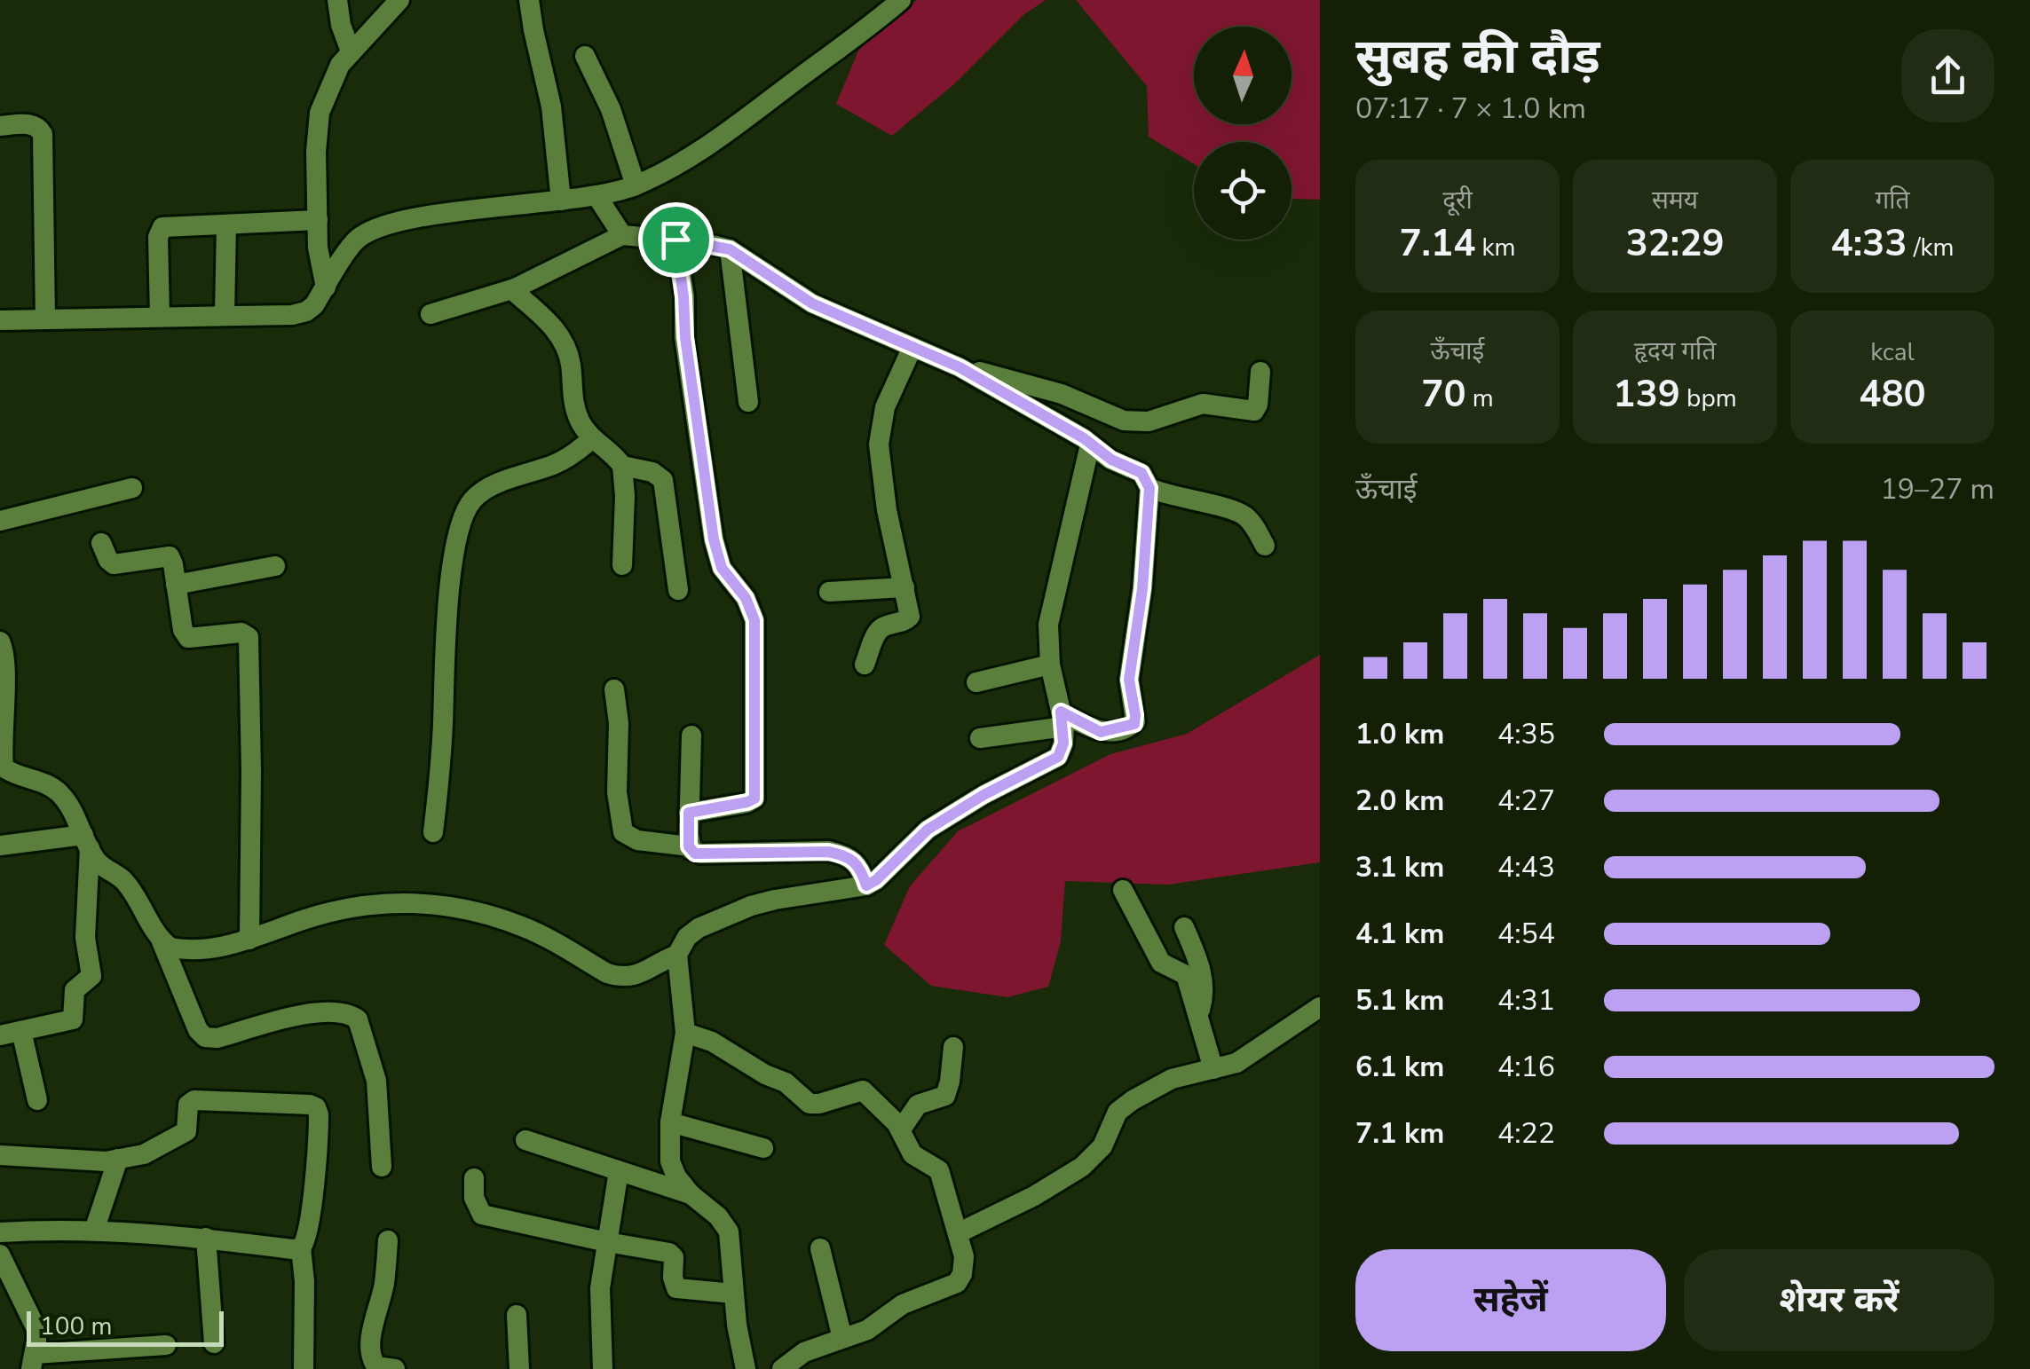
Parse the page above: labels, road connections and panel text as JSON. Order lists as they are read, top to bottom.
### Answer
{
  "scale_bar": "100 m",
  "north": "top",
  "page": {
    "heading": ["सुबह की दौड़", "07:17 · 7 × 1.0 km"],
    "stats": [
      ["दूरी", "7.14 km"],
      ["समय", "32:29"],
      ["गति", "4:33 /km"],
      ["ऊँचाई", "70 m"],
      ["हृदय गति", "139 bpm"],
      ["kcal", "480"]
    ],
    "chart": ["ऊँचाई", "19–27 m"],
    "list": [
      {
        "name": "1.0 km",
        "note": "4:35"
      },
      {
        "name": "2.0 km",
        "note": "4:27"
      },
      {
        "name": "3.1 km",
        "note": "4:43"
      },
      {
        "name": "4.1 km",
        "note": "4:54"
      },
      {
        "name": "5.1 km",
        "note": "4:31"
      },
      {
        "name": "6.1 km",
        "note": "4:16"
      },
      {
        "name": "7.1 km",
        "note": "4:22"
      }
    ],
    "buttons": ["सहेजें", "शेयर करें"],
    "scale": "100 m"
  }
}
